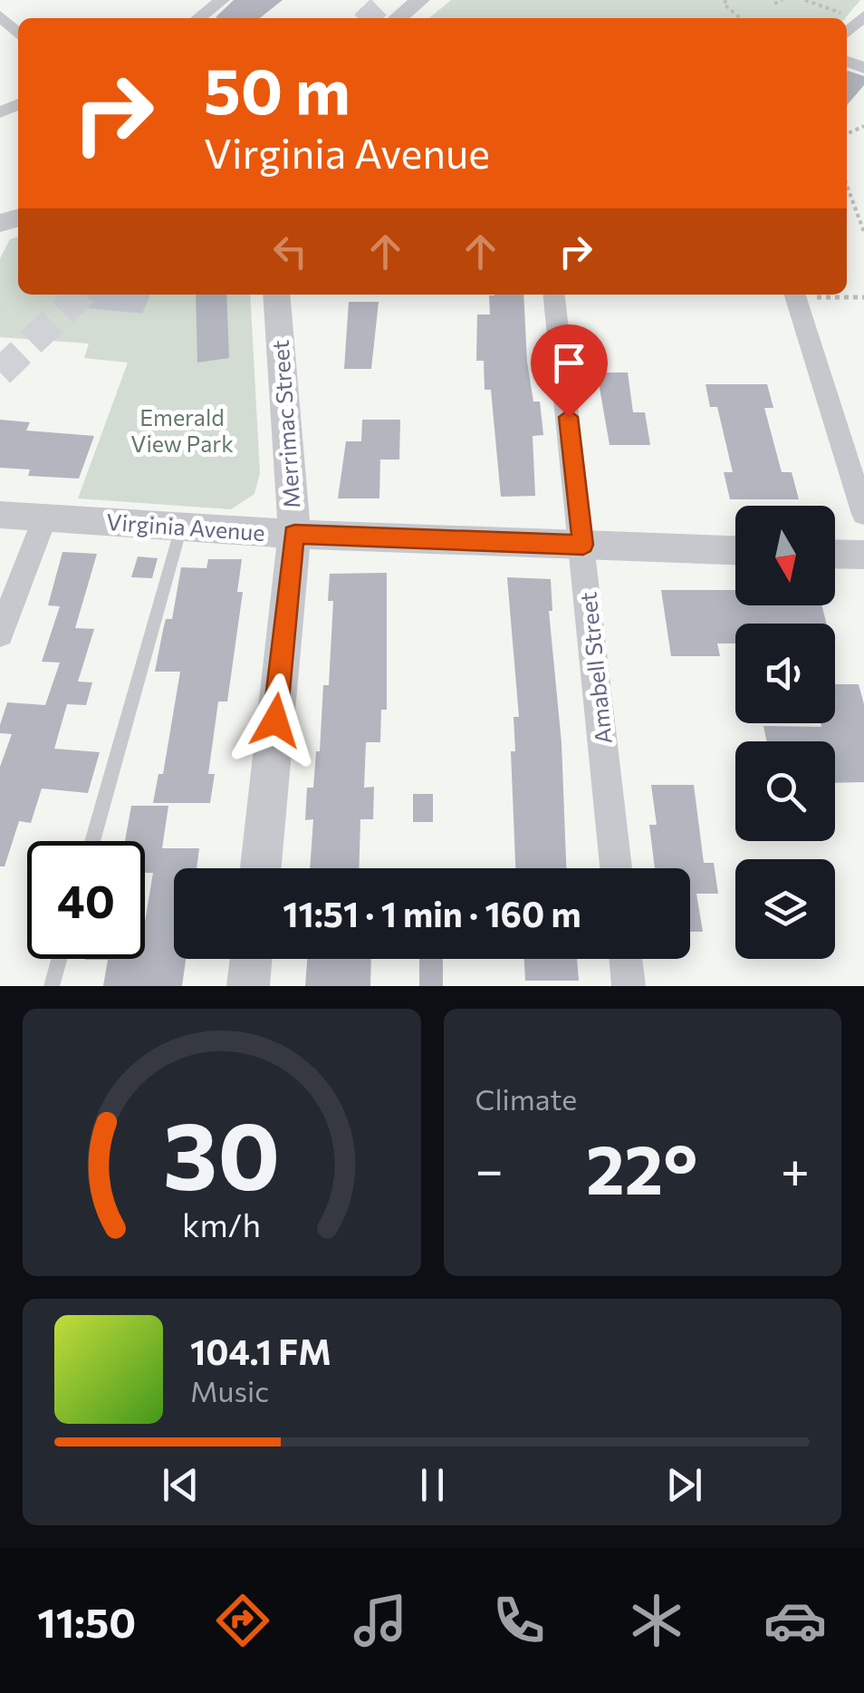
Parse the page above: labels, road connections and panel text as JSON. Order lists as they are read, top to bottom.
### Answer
{
  "streets": {
    "street": ["Merrimac Street", "Virginia Avenue", "Amabell Street"]
  },
  "crossings": [
    ["Merrimac Street", "Virginia Avenue"],
    ["Virginia Avenue", "Amabell Street"]
  ],
  "parks": ["Emerald View Park"],
  "north": "bottom",
  "page": {
    "turn": ["50 m", "Virginia Avenue"],
    "limit": "40",
    "trip": "11:51 · 1 min · 160 m",
    "tile": "Climate",
    "heat": ["−", "22°", "+"],
    "song": ["104.1 FM", "Music"],
    "tabs": "11:50",
    "gauge": ["30", "km/h"]
  }
}
